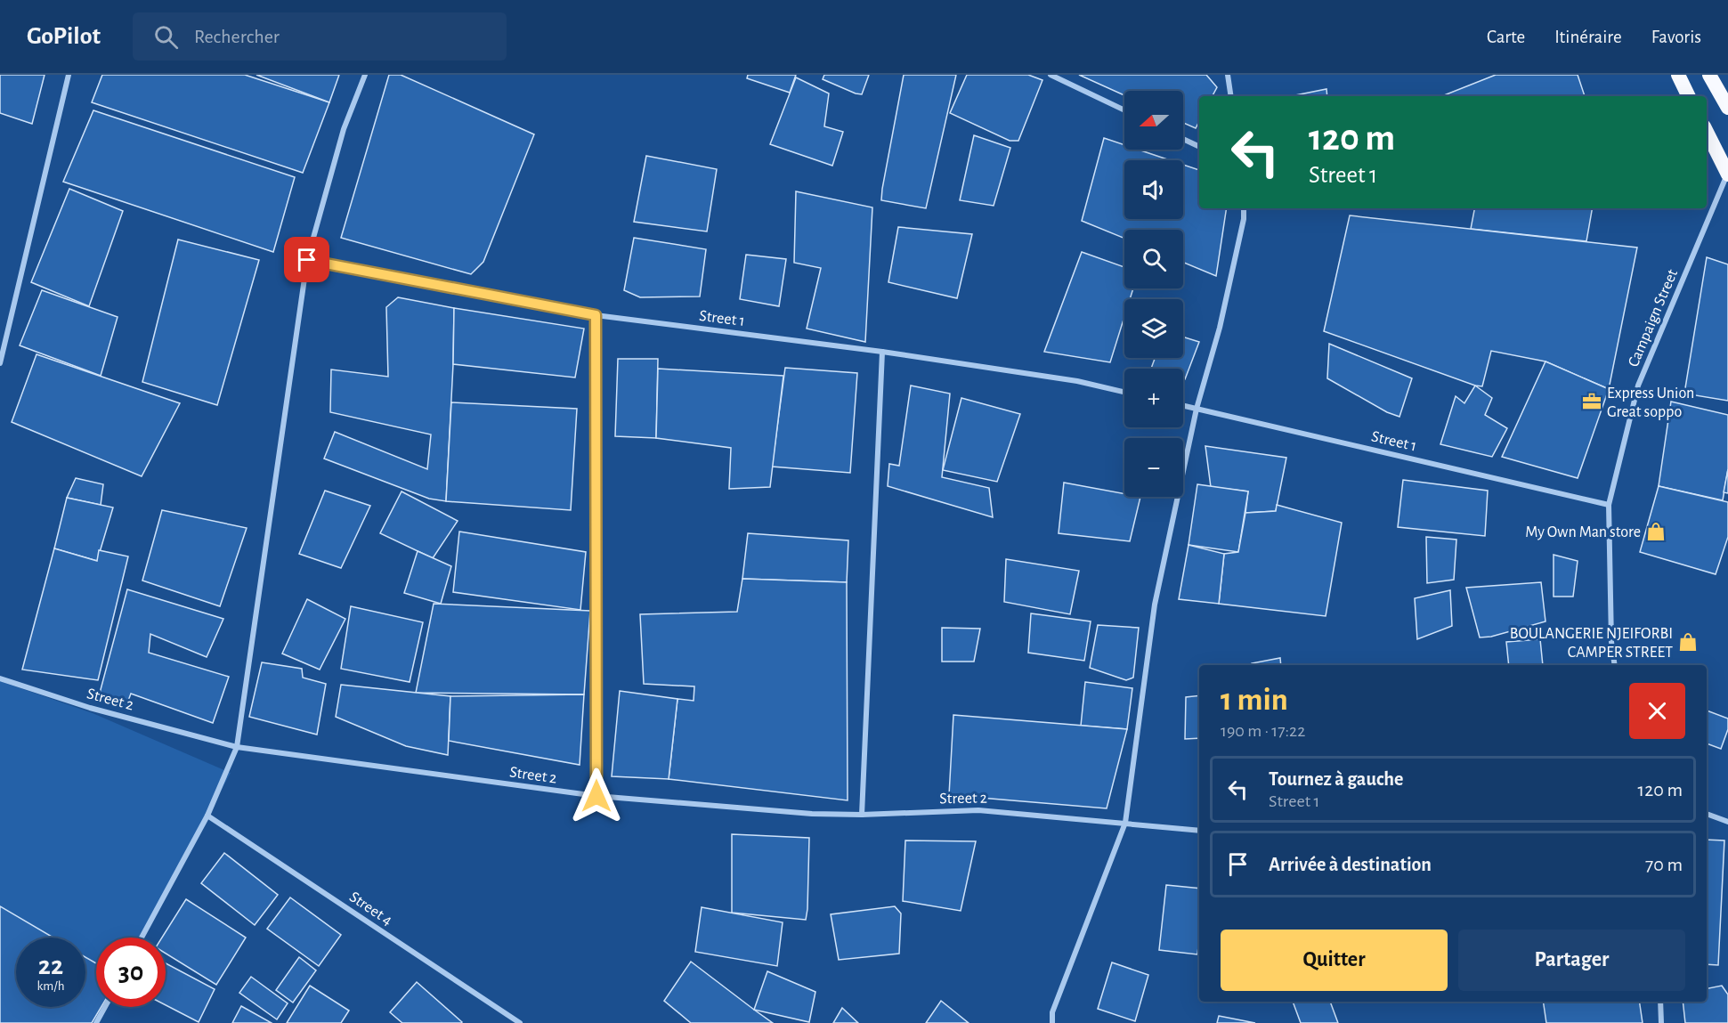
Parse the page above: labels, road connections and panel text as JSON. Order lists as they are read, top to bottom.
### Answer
{
  "streets": {
    "street": [
      "Street 1",
      "Campaign Street",
      "Street 2",
      "Street 4"
    ]
  },
  "crossings": [
    ["Street 1", "Campaign Street"]
  ],
  "places": {
    "office": ["Express Union Great soppo"],
    "shop": ["My Own Man store", "BOULANGERIE NJEIFORBI CAMPER STREET"]
  },
  "north": "left",
  "page": {
    "header": "GoPilot",
    "search": "Rechercher",
    "nav": ["Carte", "Itinéraire", "Favoris"],
    "map_buttons": ["+", "−"],
    "turn": ["120 m", "Street 1"],
    "heading": ["1 min", "190 m · 17:22"],
    "list": [
      {
        "name": "Tournez à gauche",
        "note": "Street 1",
        "value": "120 m"
      },
      {
        "name": "Arrivée à destination",
        "value": "70 m"
      }
    ],
    "buttons": ["Quitter", "Partager"],
    "speed": "22 km/h",
    "limit": "30"
  }
}
